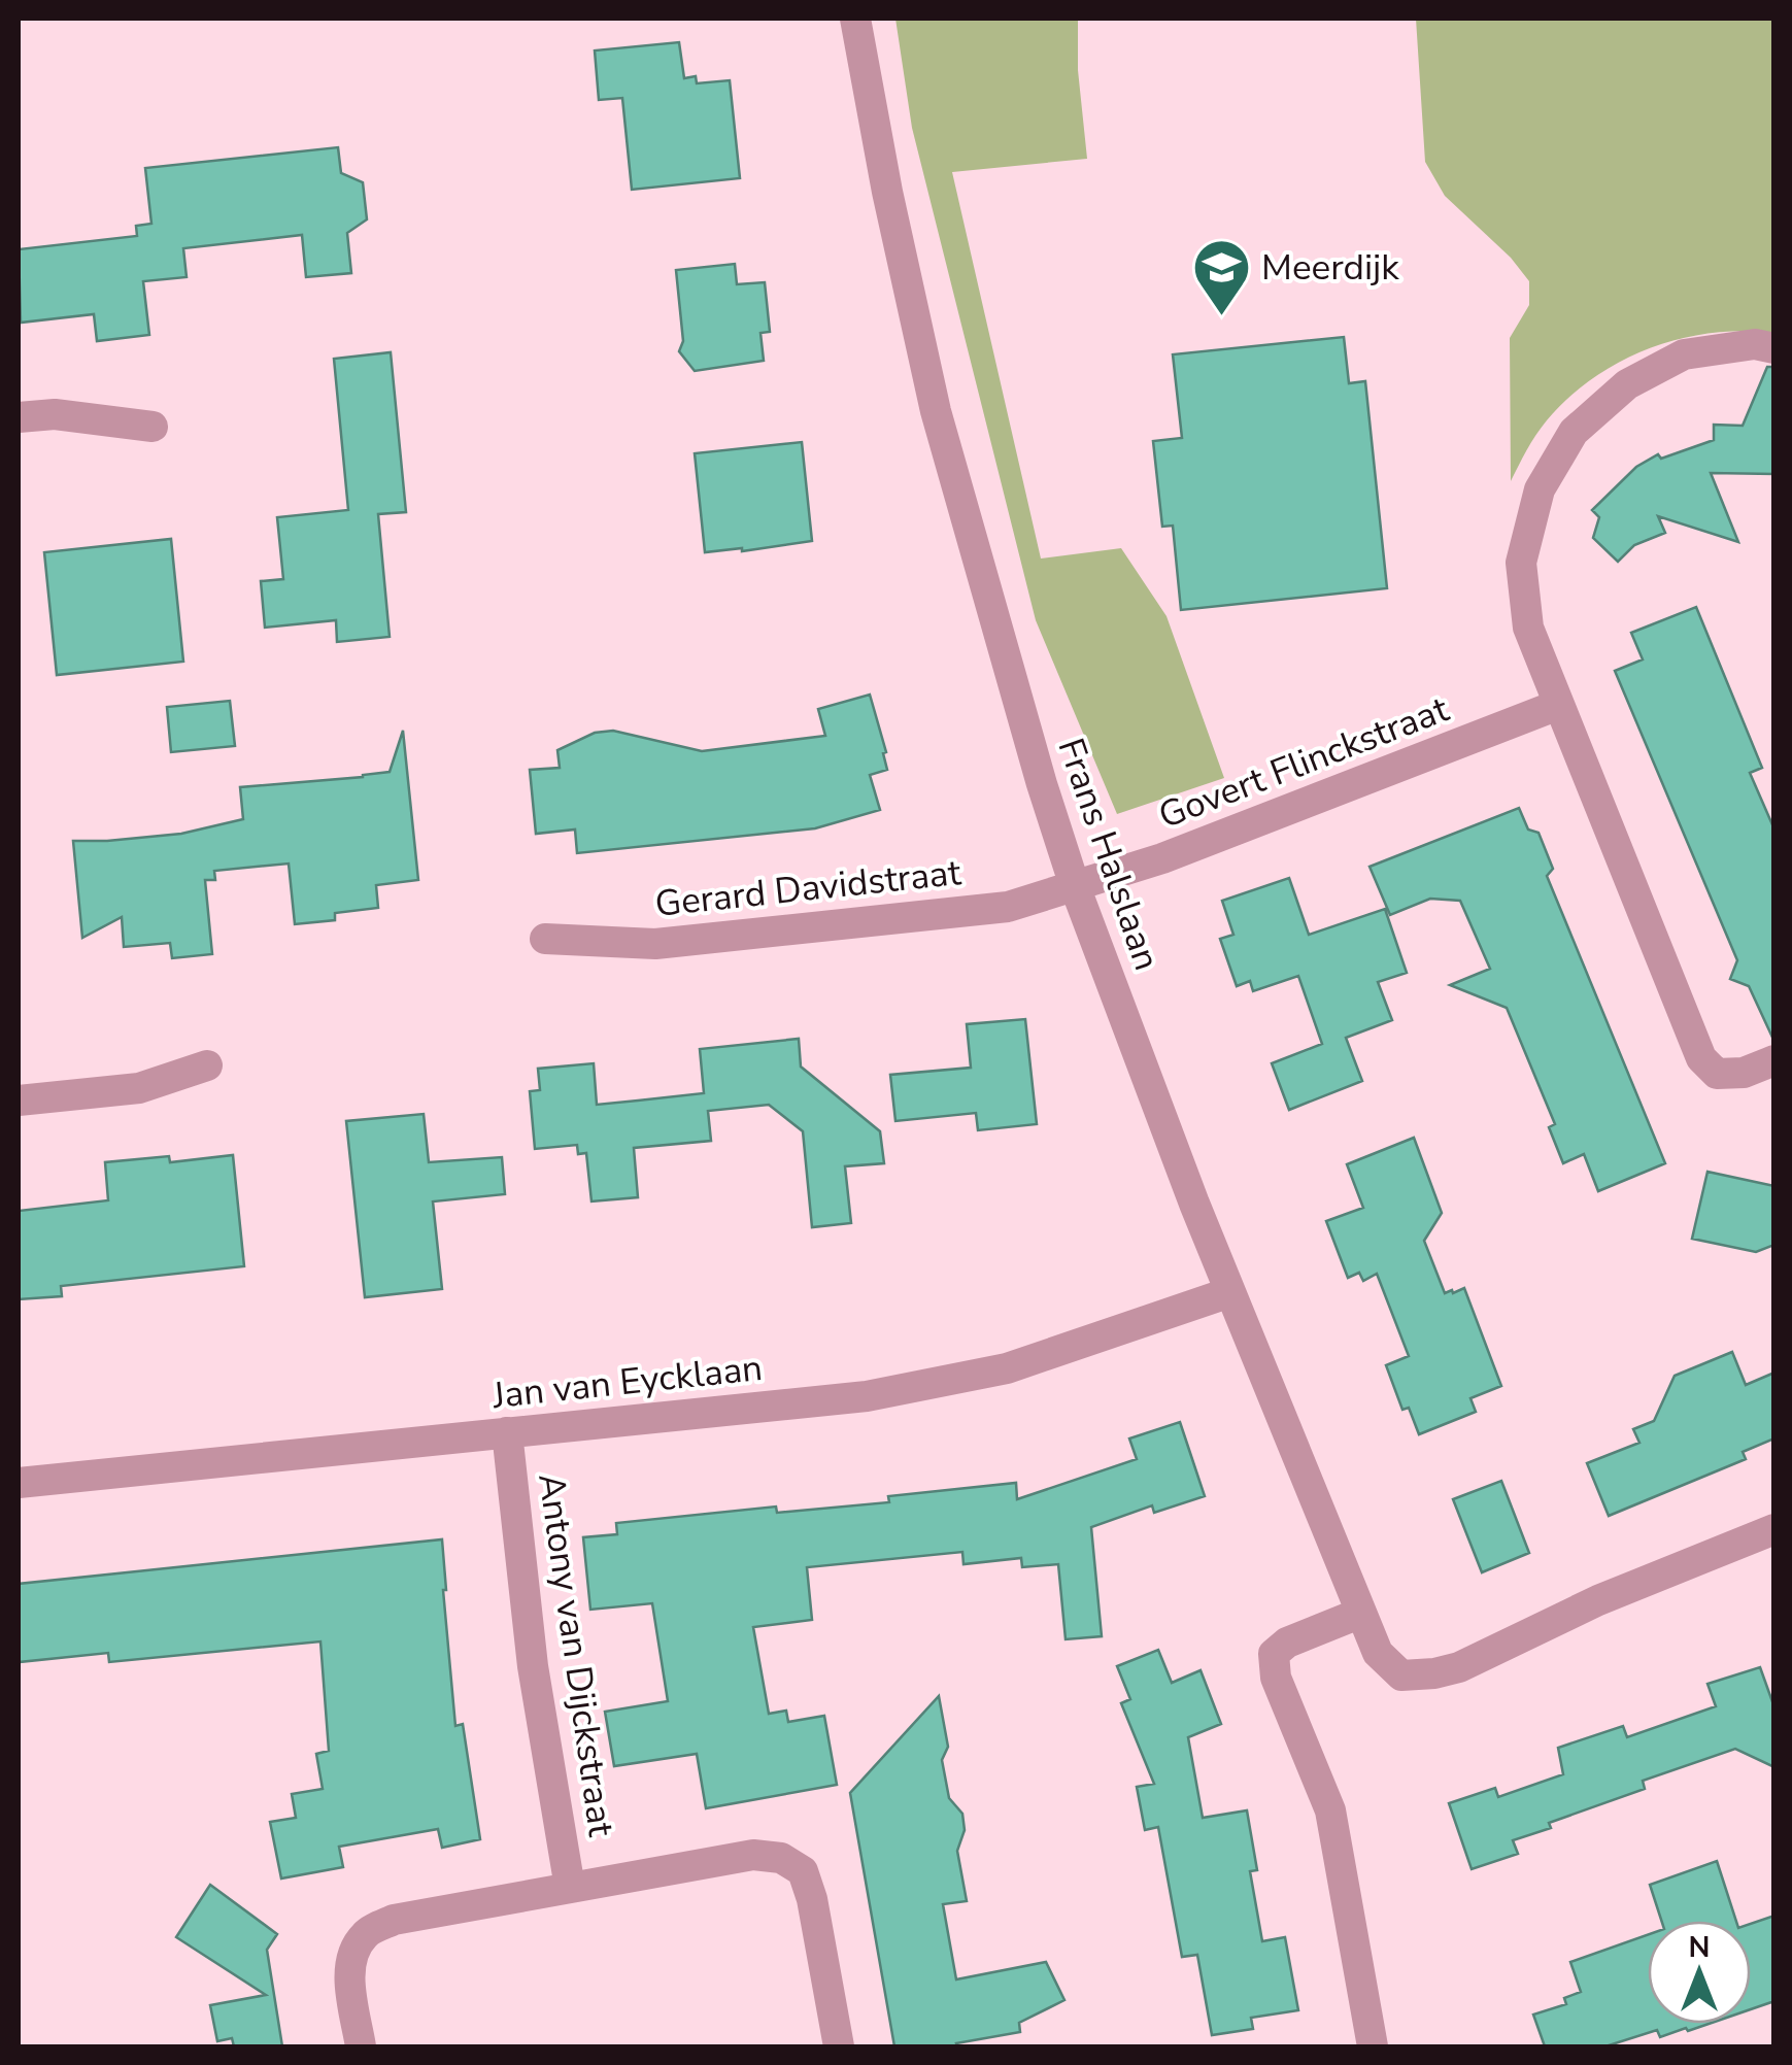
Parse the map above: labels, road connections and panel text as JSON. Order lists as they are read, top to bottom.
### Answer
{
  "streets": {
    "street": [
      "Govert Flinckstraat",
      "Frans Halslaan",
      "Gerard Davidstraat",
      "Jan van Eycklaan",
      "Antony van Dijckstraat"
    ]
  },
  "crossings": [
    ["Govert Flinckstraat", "Frans Halslaan"],
    ["Govert Flinckstraat", "Gerard Davidstraat"],
    ["Frans Halslaan", "Gerard Davidstraat"],
    ["Frans Halslaan", "Jan van Eycklaan"],
    ["Jan van Eycklaan", "Antony van Dijckstraat"]
  ],
  "places": {
    "school or university": ["Meerdijk"]
  },
  "north": "top"
}
